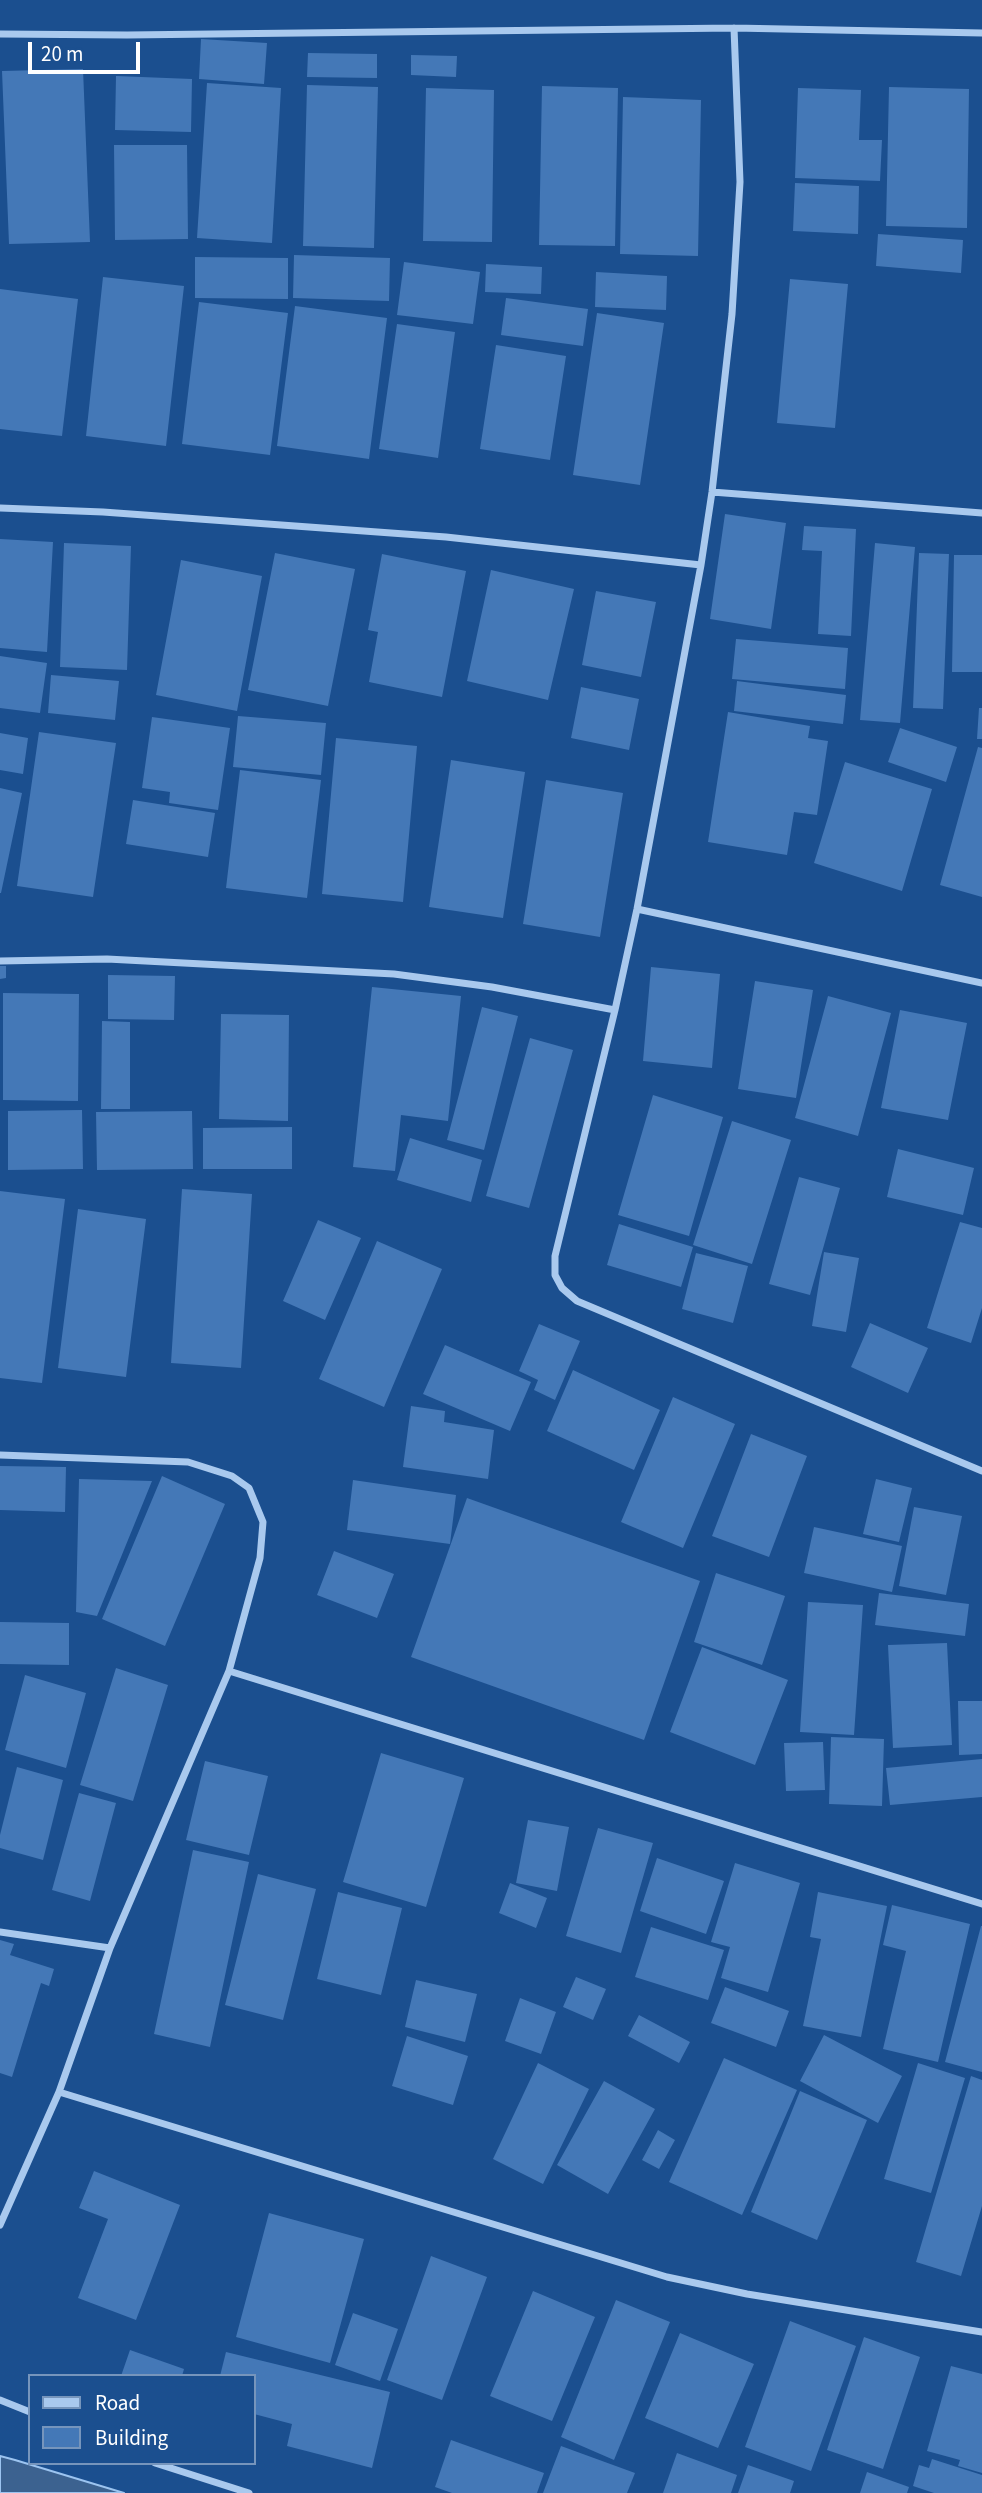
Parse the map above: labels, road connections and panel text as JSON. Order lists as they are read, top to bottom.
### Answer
{
  "legend": ["Road", "Building"],
  "scale_bar": "20 m"
}
